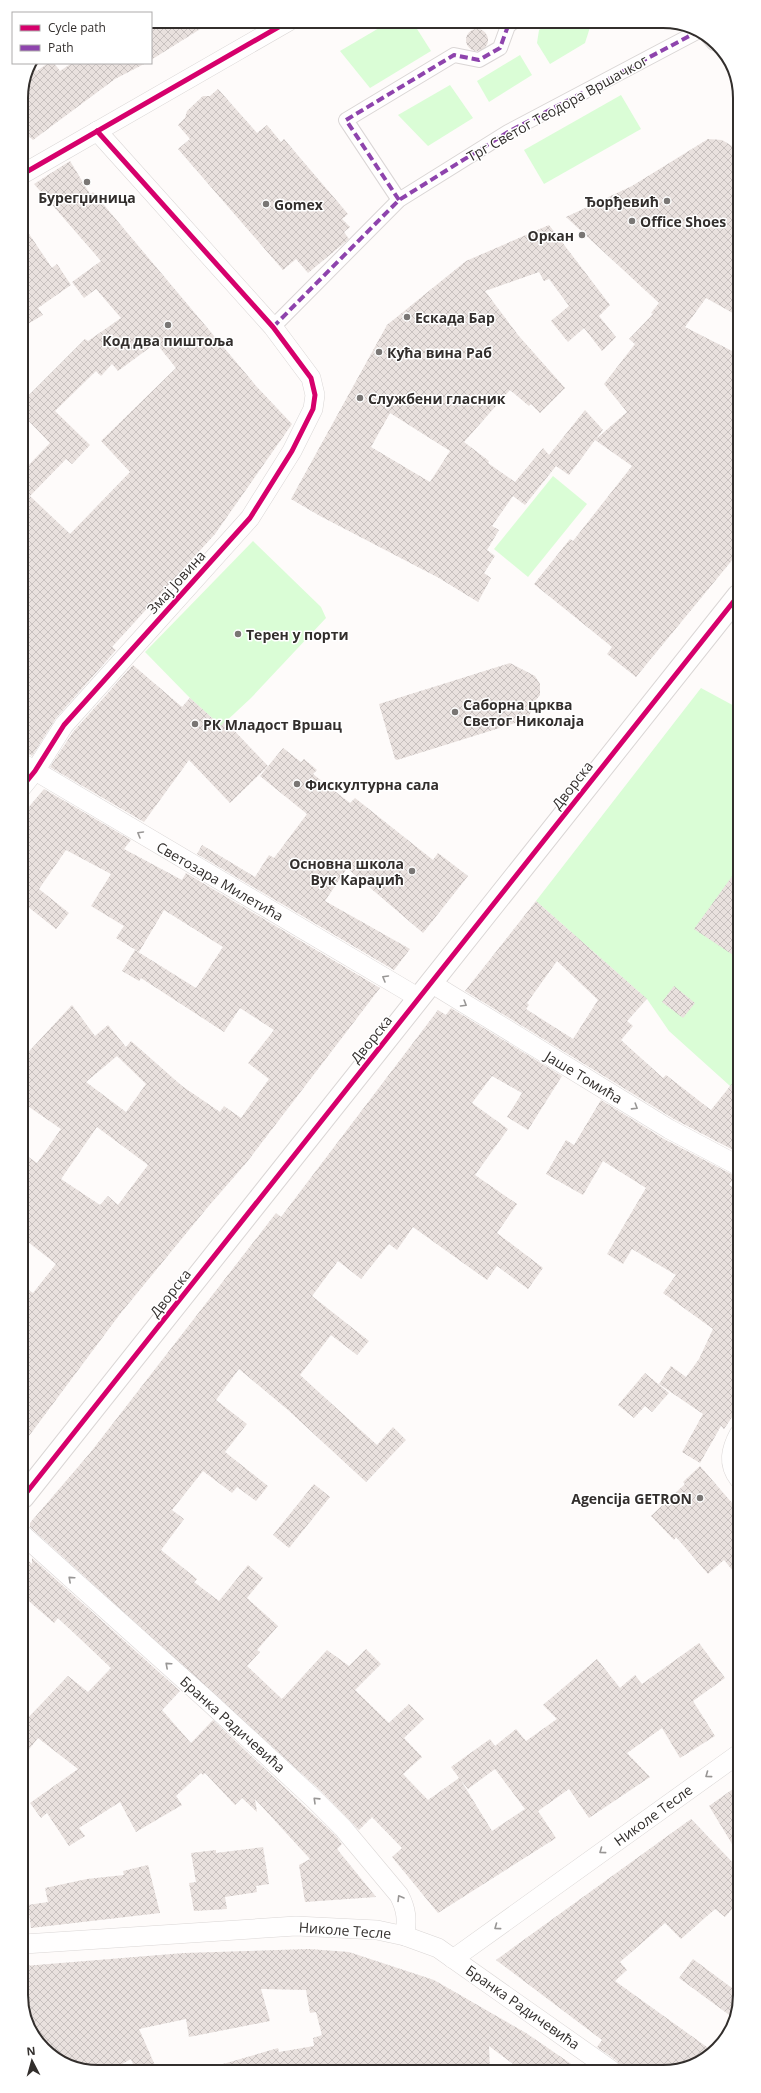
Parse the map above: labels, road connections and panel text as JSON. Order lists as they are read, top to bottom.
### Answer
{
  "streets": {
    "main road": ["Дворска"],
    "street": [
      "Трг Светог Теодора Вршачког",
      "Змај Јовина",
      "Светозара Милетића",
      "Јаше Томића",
      "Бранка Радичевића",
      "Николе Тесле"
    ]
  },
  "crossings": [
    ["Трг Светог Теодора Вршачког", "Змај Јовина"],
    ["Змај Јовина", "Светозара Милетића"],
    ["Дворска", "Светозара Милетића"],
    ["Дворска", "Јаше Томића"],
    ["Светозара Милетића", "Јаше Томића"],
    ["Бранка Радичевића", "Николе Тесле"]
  ],
  "one_way": [
    "Светозара Милетића",
    "Јаше Томића",
    "Бранка Радичевића",
    "Николе Тесле"
  ],
  "places": [
    "Бурегџиница",
    "Ђорђевић",
    "Gomex",
    "Office Shoes",
    "Оркан",
    "Ескада Бар",
    "Код два пиштоља",
    "Кућа вина Раб",
    "Службени гласник",
    "Терен у порти",
    "Саборна црква Светог Николаја",
    "РК Младост Вршац",
    "Фискултурна сала",
    "Основна школа Вук Караџић",
    "Agencija GETRON"
  ],
  "legend": ["Cycle path", "Path"],
  "north": "top"
}
